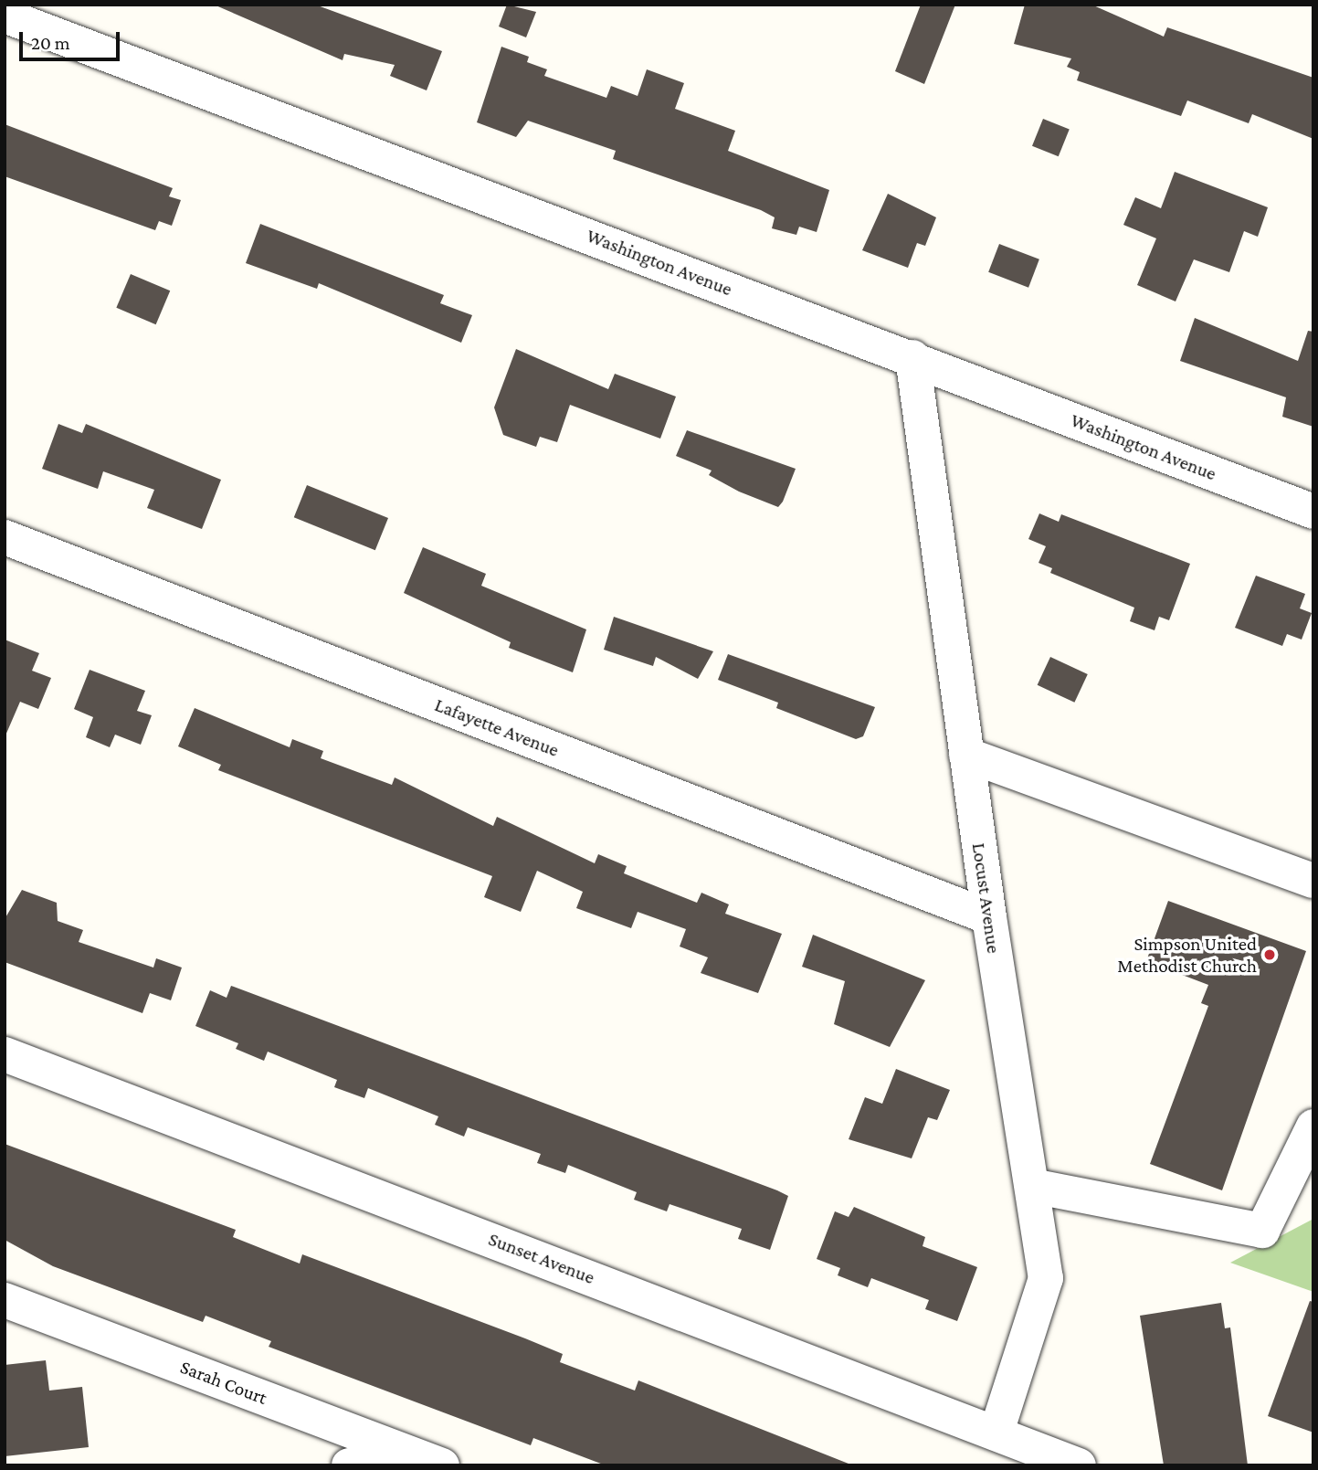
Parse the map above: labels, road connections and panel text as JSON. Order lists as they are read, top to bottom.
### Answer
{
  "streets": {
    "street": [
      "Washington Avenue",
      "Lafayette Avenue",
      "Locust Avenue",
      "Sunset Avenue",
      "Sarah Court"
    ]
  },
  "crossings": [
    ["Washington Avenue", "Locust Avenue"],
    ["Lafayette Avenue", "Locust Avenue"],
    ["Locust Avenue", "Sunset Avenue"]
  ],
  "places": ["Simpson United Methodist Church"],
  "scale_bar": "20 m"
}
